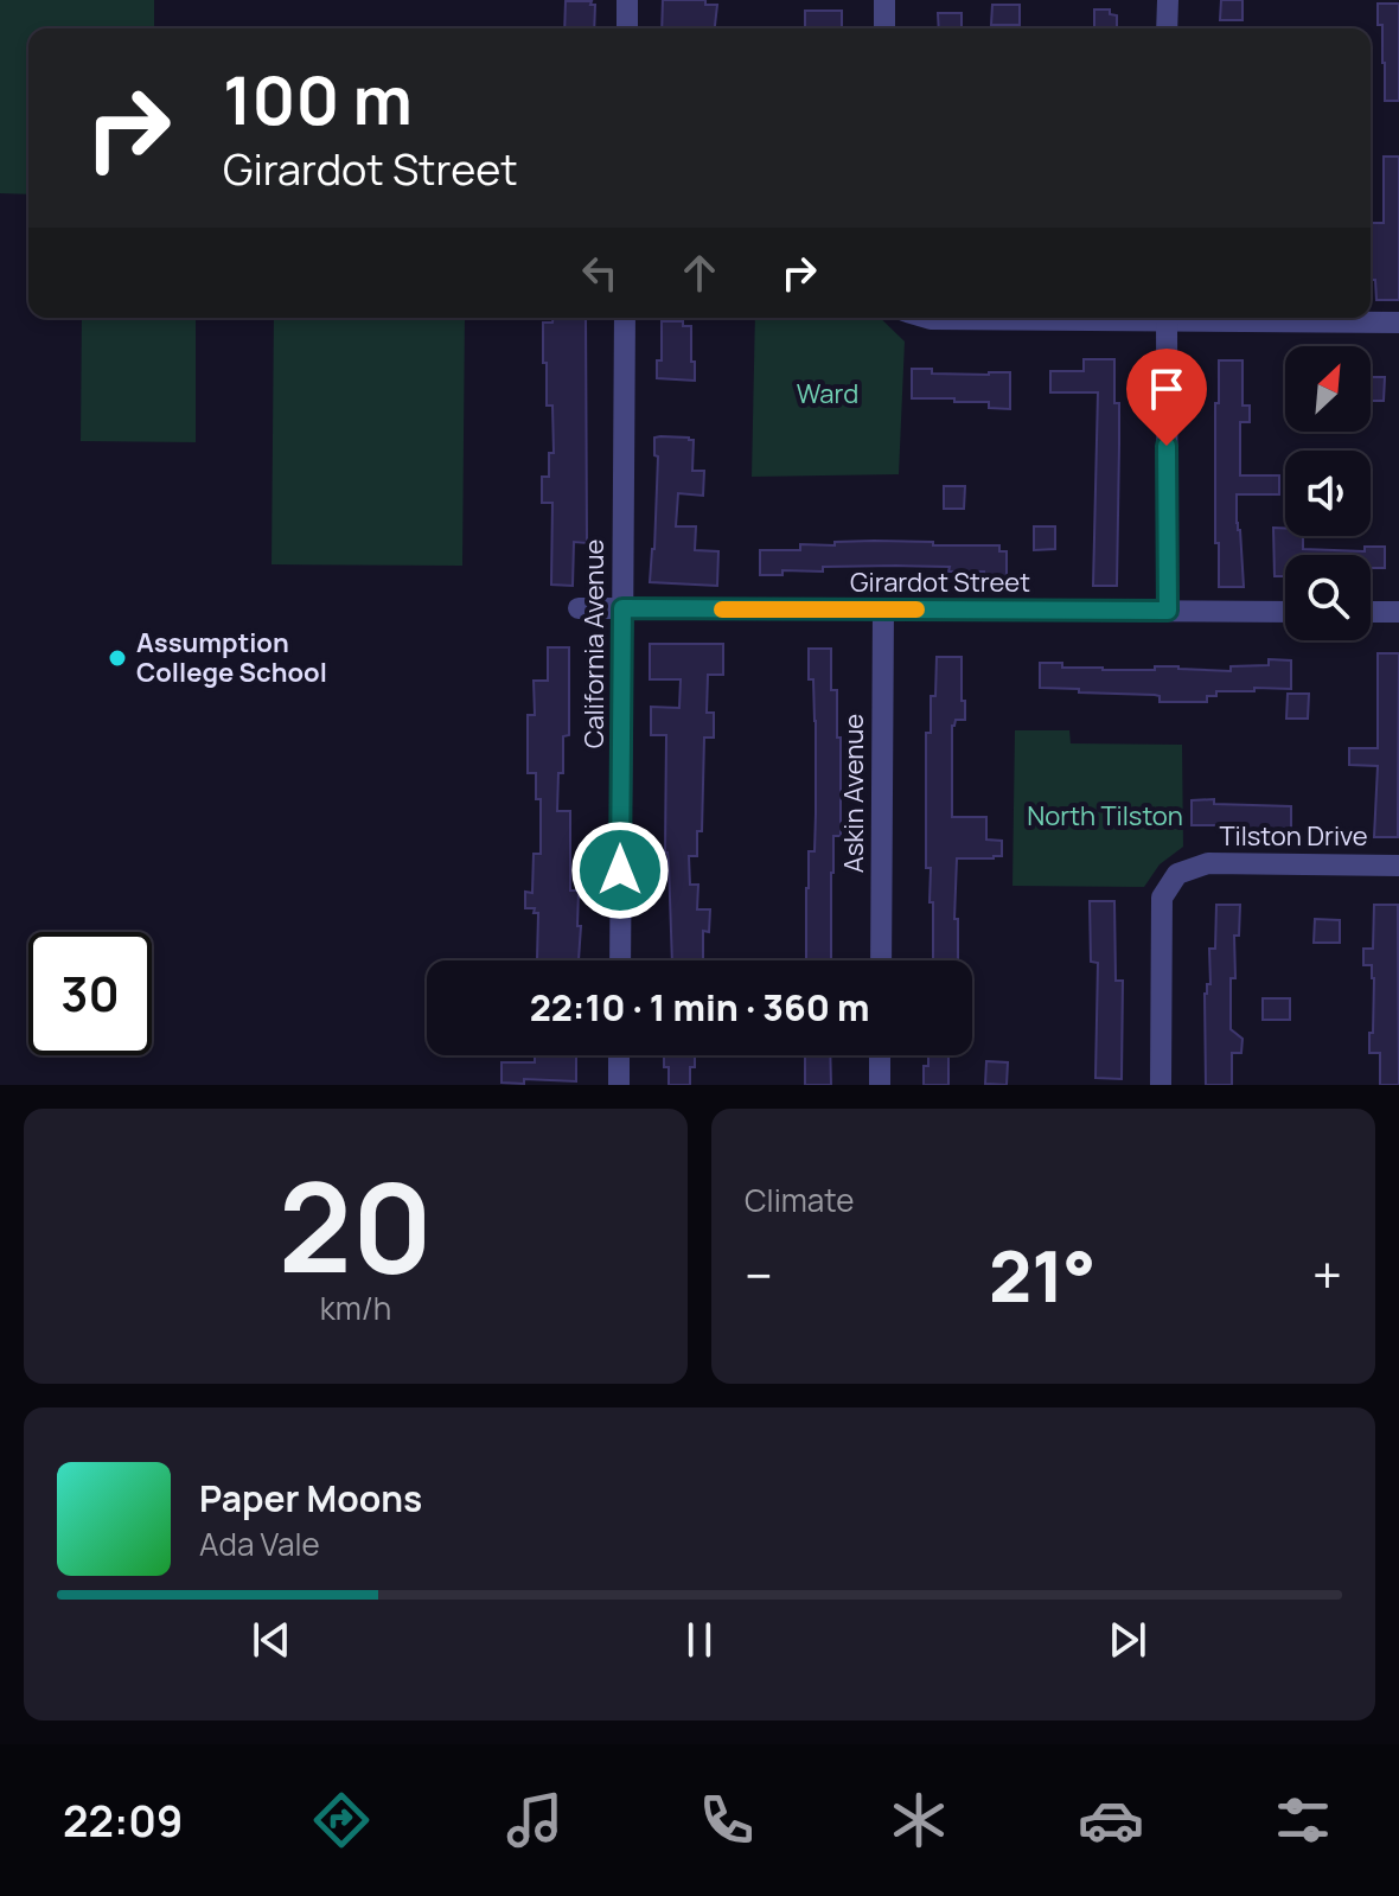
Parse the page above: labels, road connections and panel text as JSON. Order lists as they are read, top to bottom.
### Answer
{
  "streets": {
    "street": [
      "Girardot Street",
      "California Avenue",
      "Askin Avenue",
      "Tilston Drive"
    ]
  },
  "crossings": [
    ["Girardot Street", "California Avenue"],
    ["Girardot Street", "Askin Avenue"]
  ],
  "parks": ["Ward", "North Tilston"],
  "places": ["Assumption College School"],
  "north": "top right",
  "page": {
    "turn": ["100 m", "Girardot Street"],
    "limit": "30",
    "trip": "22:10 · 1 min · 360 m",
    "tile": [
      ["20", "km/h"],
      "Climate"
    ],
    "heat": ["−", "21°", "+"],
    "song": ["Paper Moons", "Ada Vale"],
    "tabs": "22:09"
  }
}
